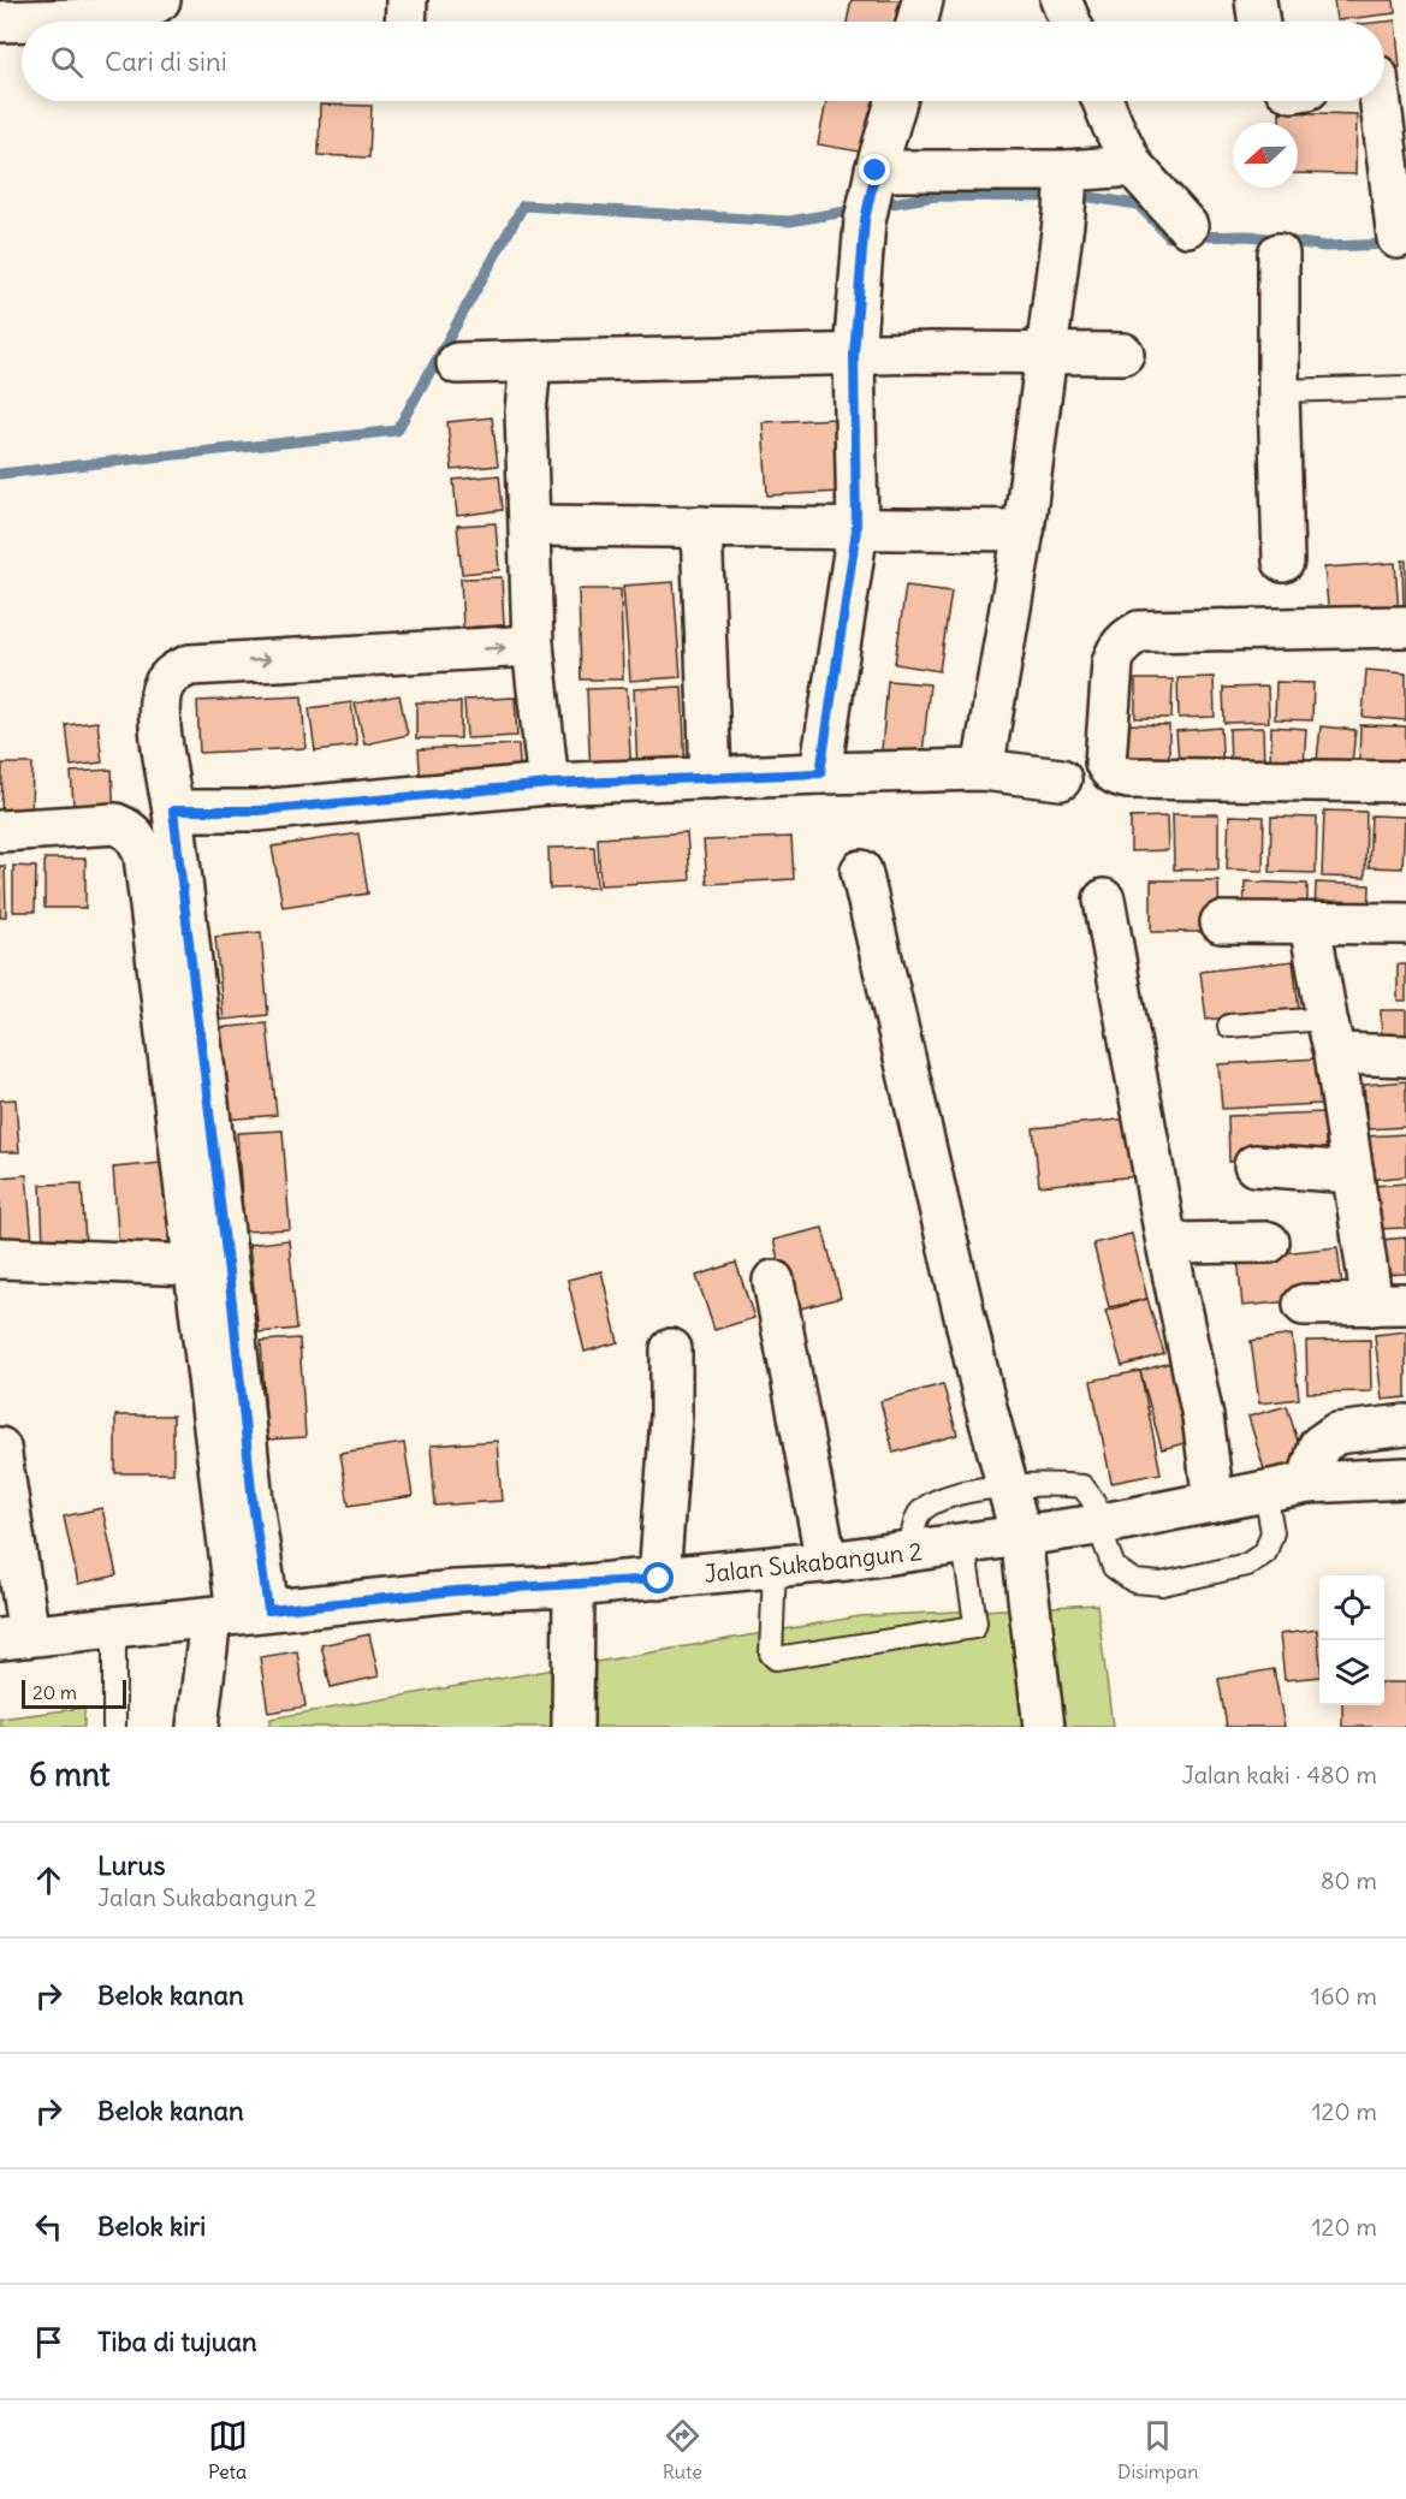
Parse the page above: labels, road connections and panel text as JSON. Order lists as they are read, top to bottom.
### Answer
{
  "streets": {
    "street": ["Jalan Sukabangun 2"]
  },
  "scale_bar": "20 m",
  "north": "left",
  "page": {
    "search": "Cari di sini",
    "scale": "20 m",
    "heading": ["6 mnt", "Jalan kaki · 480 m"],
    "list": [
      ["Lurus", "Jalan Sukabangun 2", "80 m"],
      ["Belok kanan", "160 m"],
      ["Belok kanan", "120 m"],
      ["Belok kiri", "120 m"],
      "Tiba di tujuan"
    ],
    "nav": ["Peta", "Rute", "Disimpan"]
  }
}
